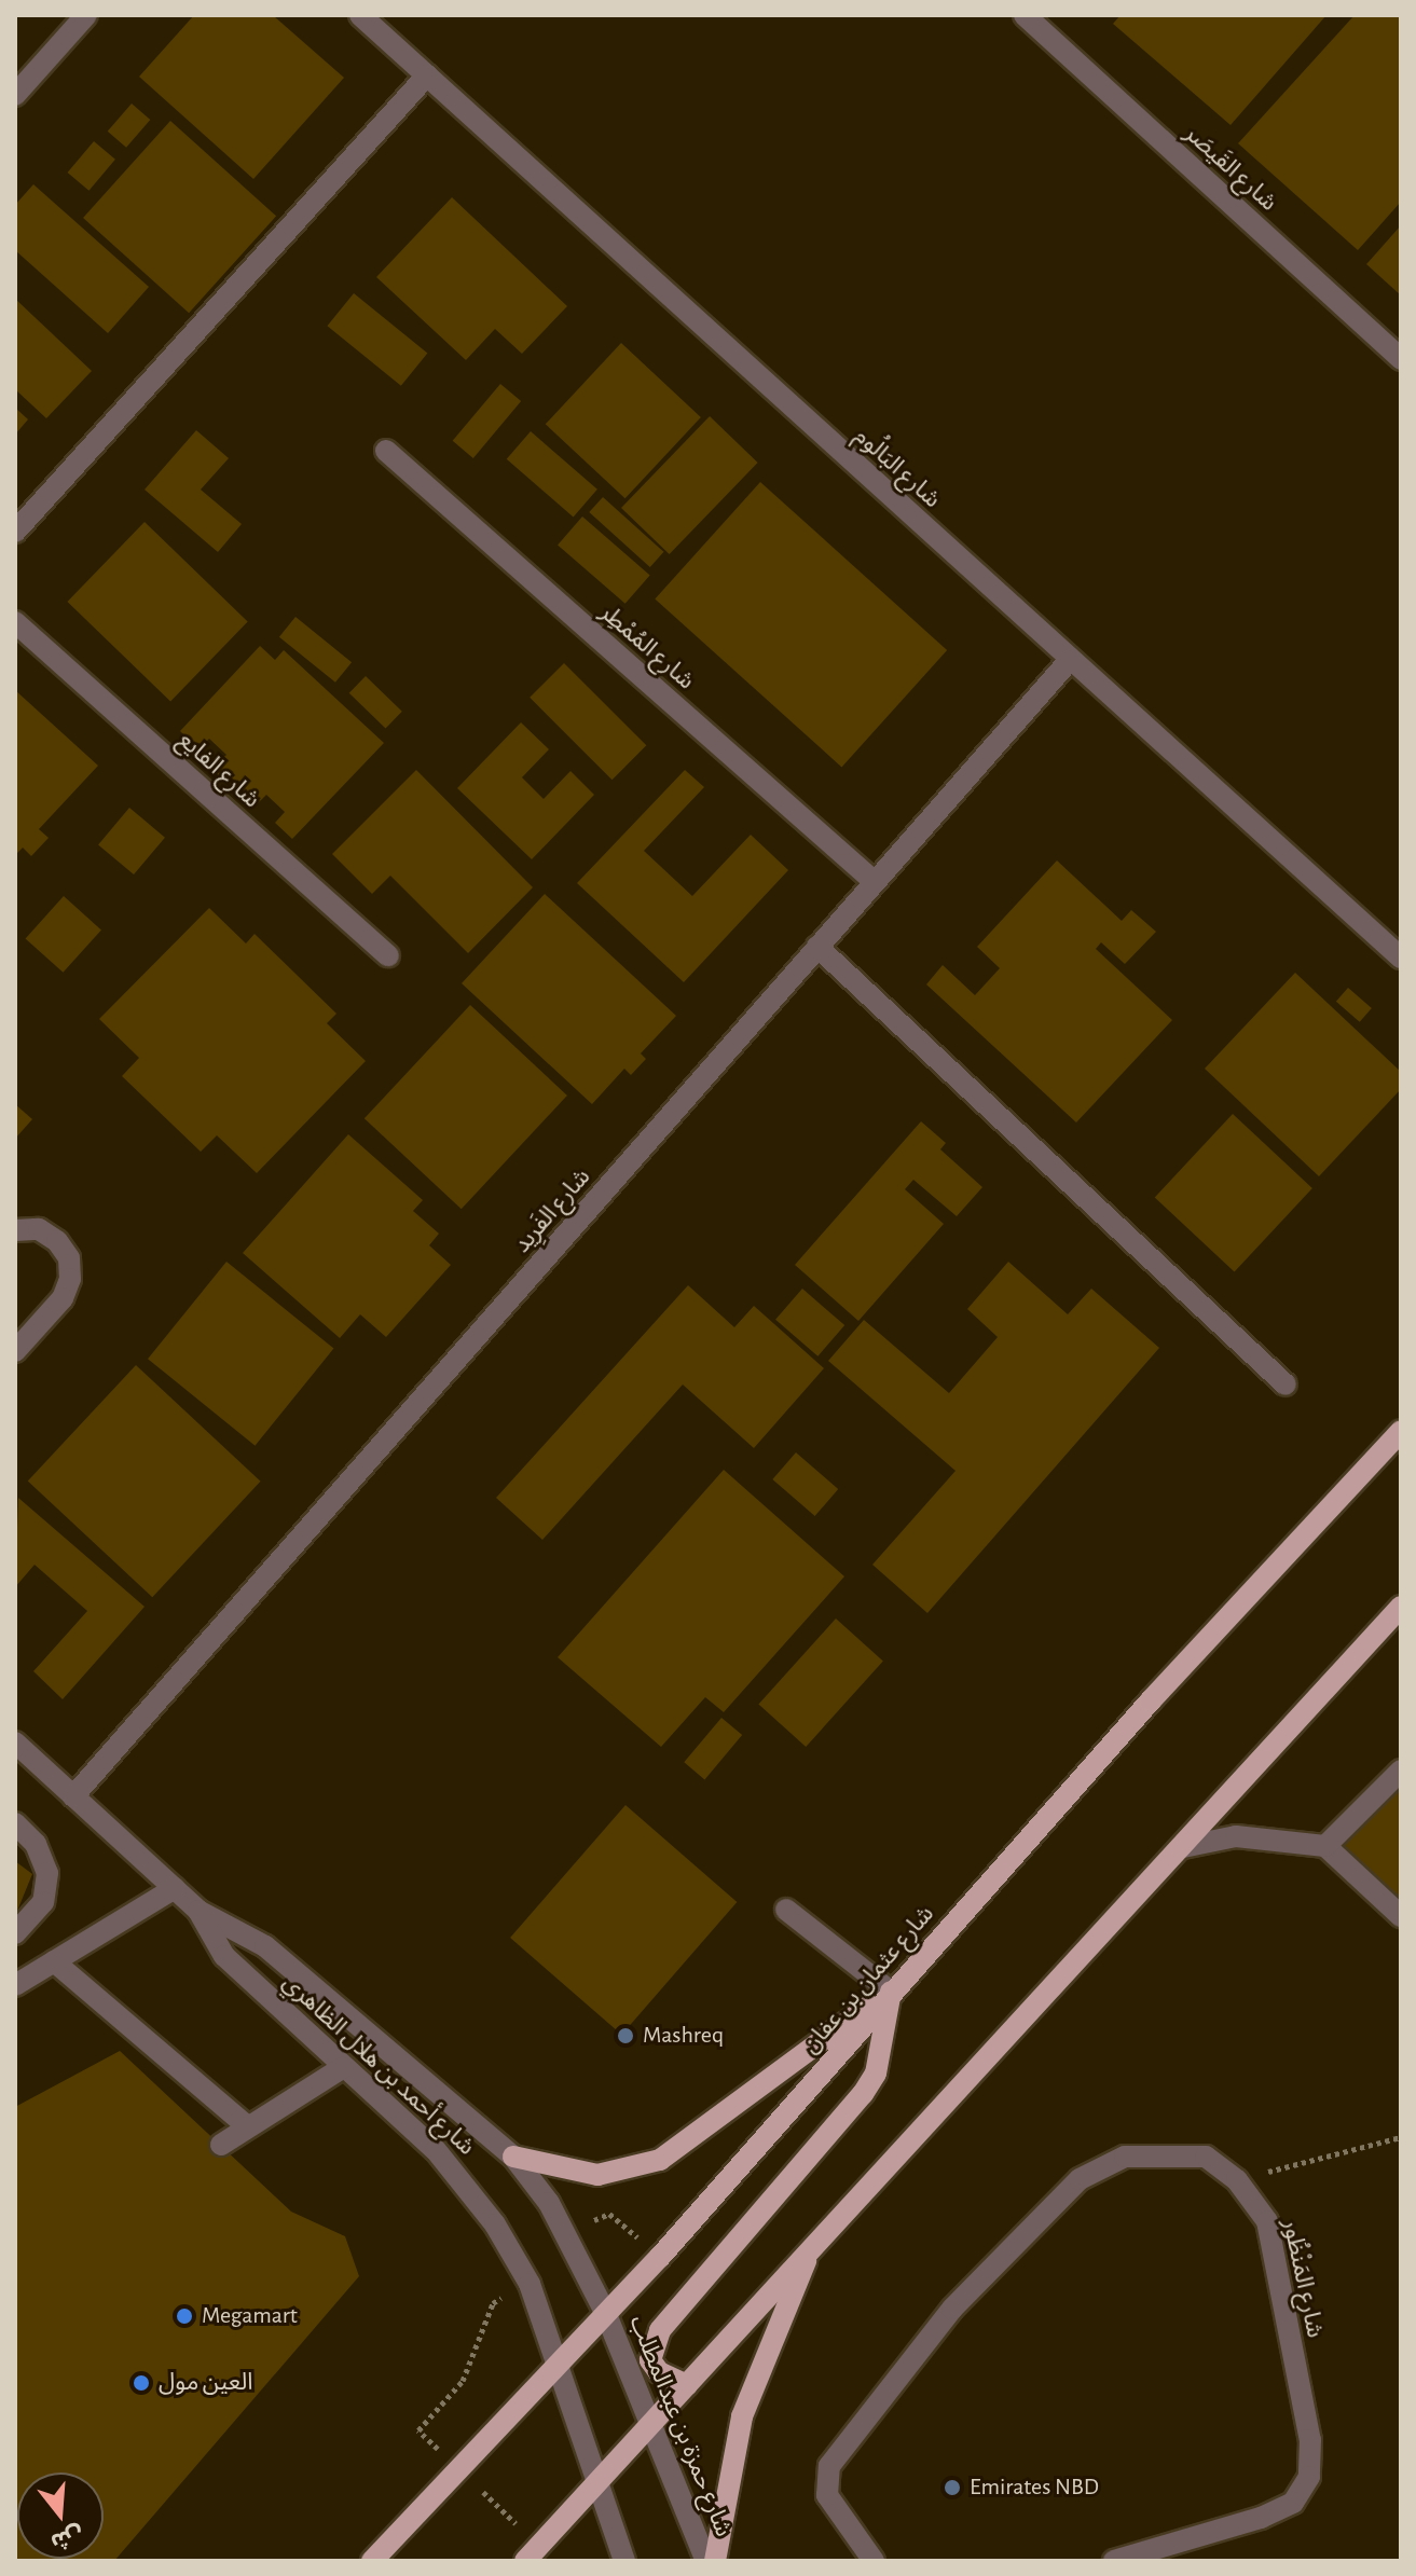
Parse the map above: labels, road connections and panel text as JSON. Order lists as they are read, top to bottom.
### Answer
{
  "streets": {
    "main road": ["شارع عثمان بن عفان"],
    "street": [
      "شارع القَيصَر",
      "شارع البَالُوم",
      "شارع المُمْطِر",
      "شارع الفايع",
      "شارع الفَرِيد",
      "شارع أحمد بن هلال الظاهري",
      "شارع المَنْظُور",
      "شارع حمزة بن عبدالمطلب"
    ]
  },
  "crossings": [
    ["شارع البَالُوم", "شارع الفَرِيد"],
    ["شارع المُمْطِر", "شارع الفَرِيد"],
    ["شارع الفَرِيد", "شارع أحمد بن هلال الظاهري"],
    ["شارع عثمان بن عفان", "شارع أحمد بن هلال الظاهري"],
    ["شارع عثمان بن عفان", "شارع حمزة بن عبدالمطلب"],
    ["شارع أحمد بن هلال الظاهري", "شارع حمزة بن عبدالمطلب"]
  ],
  "places": [
    "Mashreq",
    "Megamart",
    "العين مول",
    "Emirates NBD"
  ],
  "north": "bottom"
}
